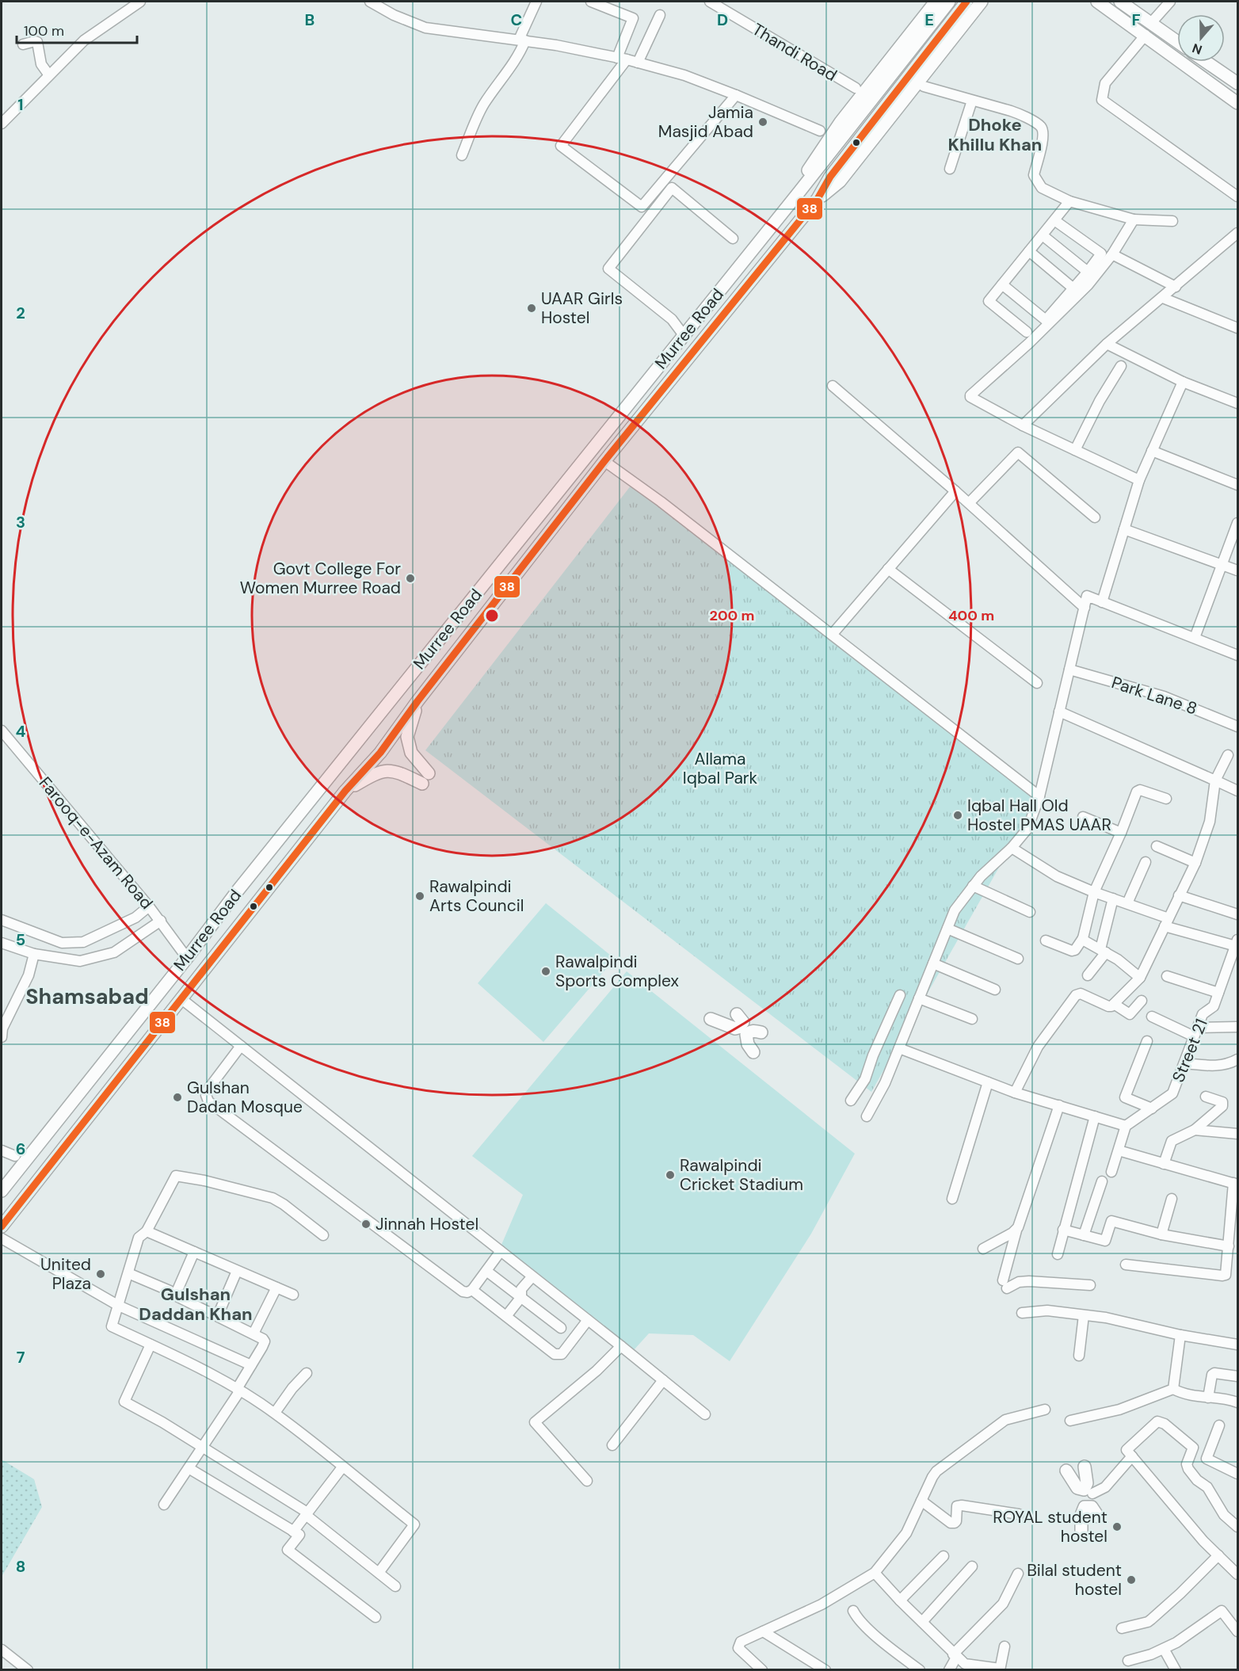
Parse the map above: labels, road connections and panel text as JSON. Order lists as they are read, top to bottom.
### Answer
{
  "streets": {
    "main road": ["Murree Road"],
    "street": [
      "Thandi Road",
      "Park Lane 8",
      "Farooq-e-Azam Road",
      "Street 21"
    ]
  },
  "crossings": [
    ["Murree Road", "Farooq-e-Azam Road"]
  ],
  "districts": ["Dhoke Khillu Khan", "Shamsabad", "Gulshan Daddan Khan"],
  "parks": ["Allama Iqbal Park"],
  "places": [
    "Jamia Masjid Abad",
    "UAAR Girls Hostel",
    "Govt College For Women Murree Road",
    "Iqbal Hall Old Hostel PMAS UAAR",
    "Rawalpindi Arts Council",
    "Rawalpindi Sports Complex",
    "Gulshan Dadan Mosque",
    "Rawalpindi Cricket Stadium",
    "Jinnah Hostel",
    "United Plaza",
    "ROYAL student hostel",
    "Bilal student hostel"
  ],
  "lines": ["transit line 38"],
  "scale_bar": "100 m",
  "north": "bottom",
  "grid": {
    "columns": [
      "B",
      "C",
      "D",
      "E",
      "F"
    ],
    "rows": [
      "1",
      "2",
      "3",
      "4",
      "5",
      "6",
      "7",
      "8"
    ]
  },
  "rings": ["200 m", "400 m"]
}
